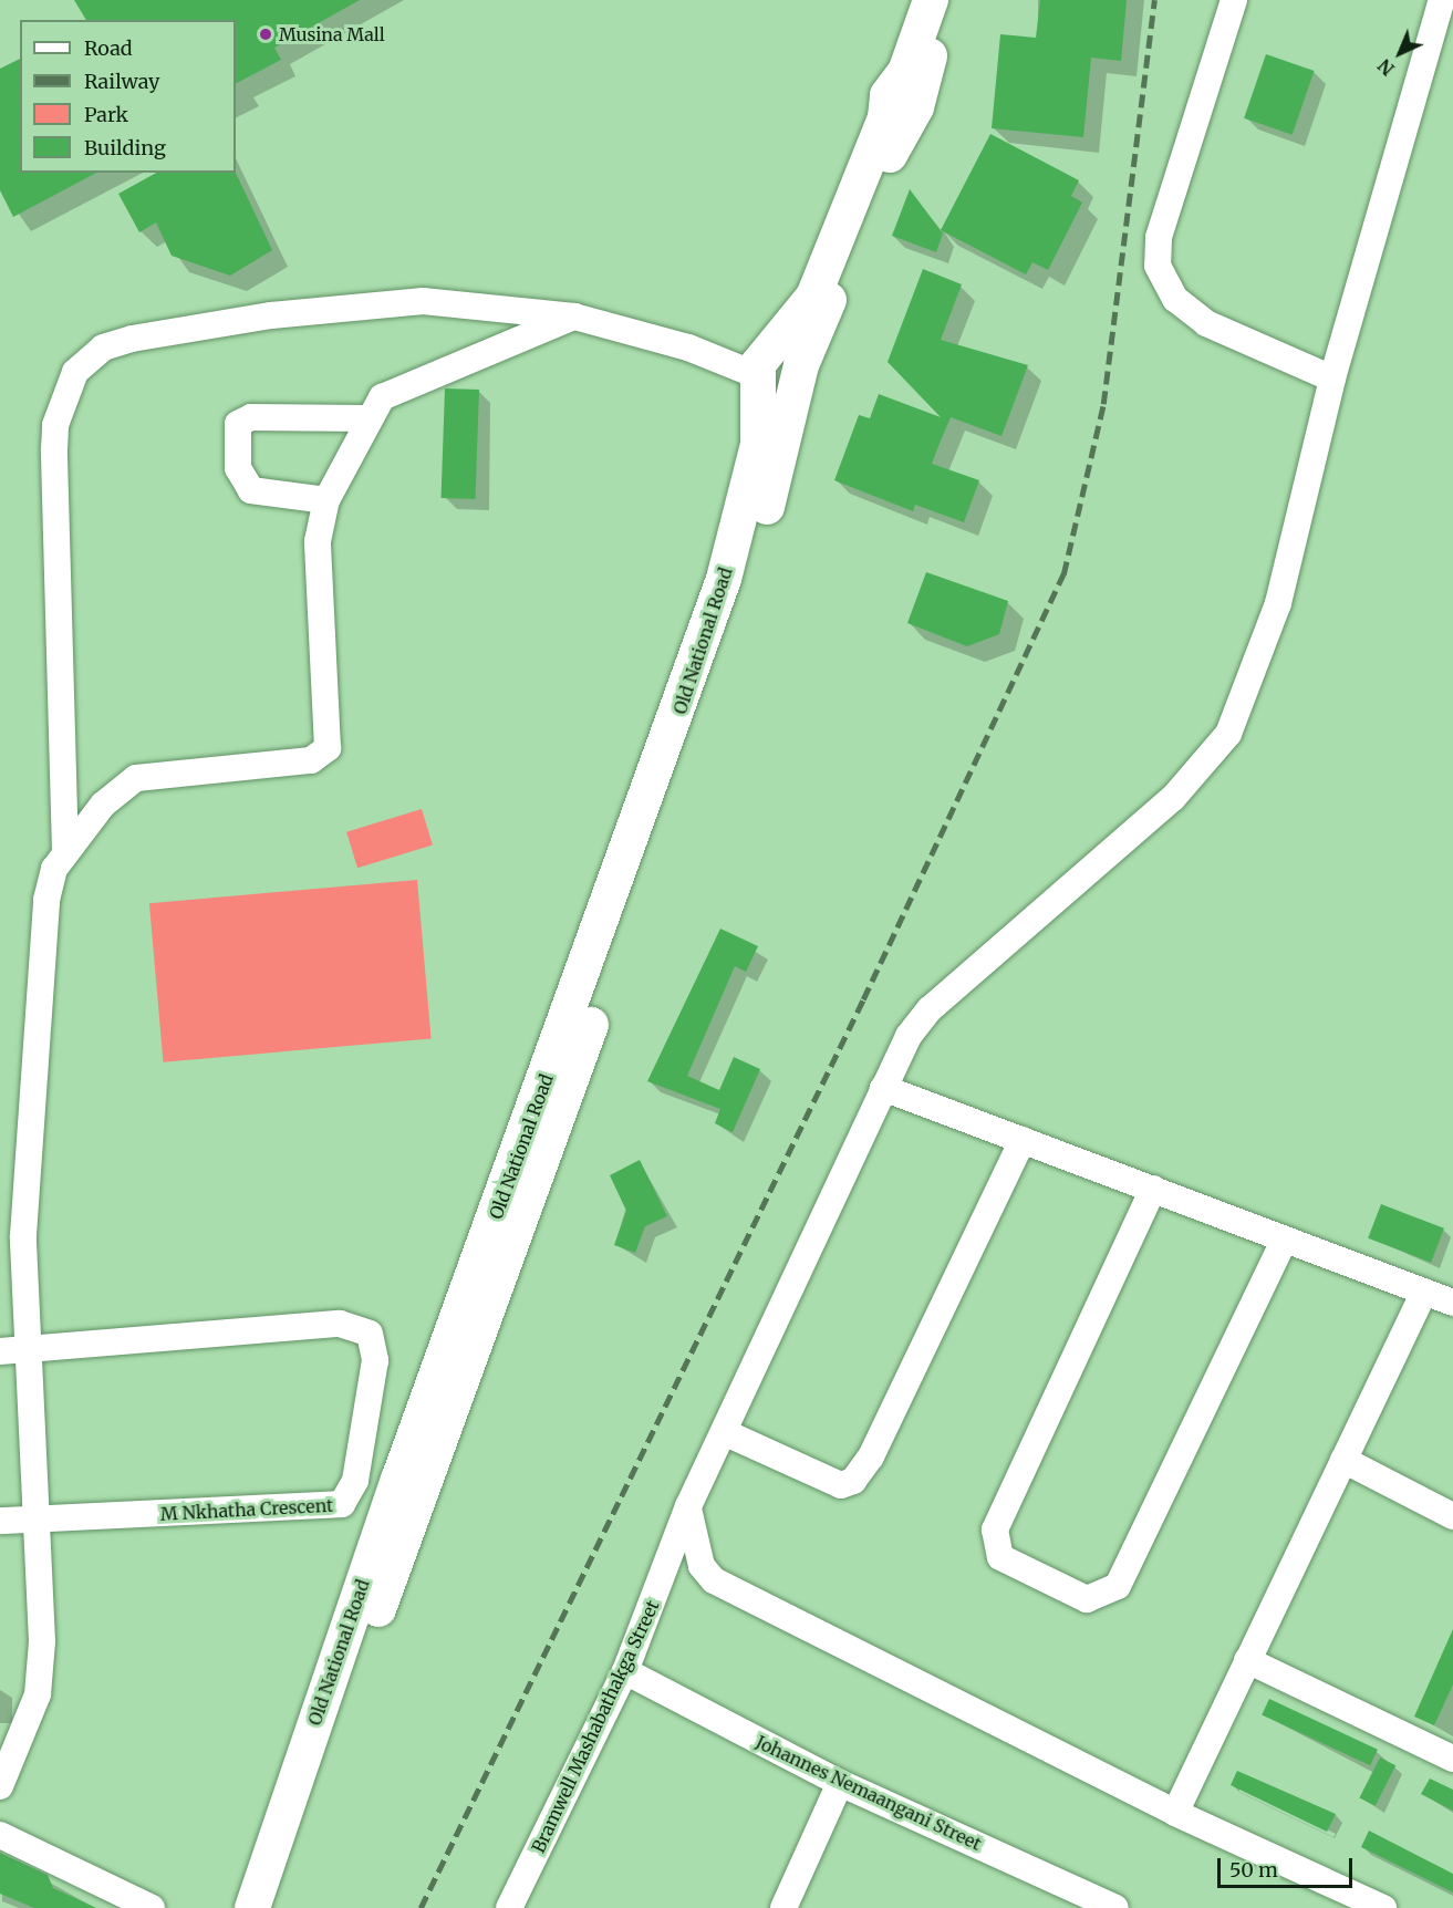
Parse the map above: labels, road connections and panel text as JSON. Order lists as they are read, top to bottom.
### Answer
{
  "streets": {
    "main road": ["Old National Road"],
    "street": ["M Nkhatha Crescent", "Bramwell Mashabathakga Street", "Johannes Nemaangani Street"]
  },
  "crossings": [
    ["Bramwell Mashabathakga Street", "Johannes Nemaangani Street"]
  ],
  "places": ["Musina Mall"],
  "legend": [
    "Road",
    "Railway",
    "Park",
    "Building"
  ],
  "scale_bar": "50 m",
  "north": "bottom left"
}
